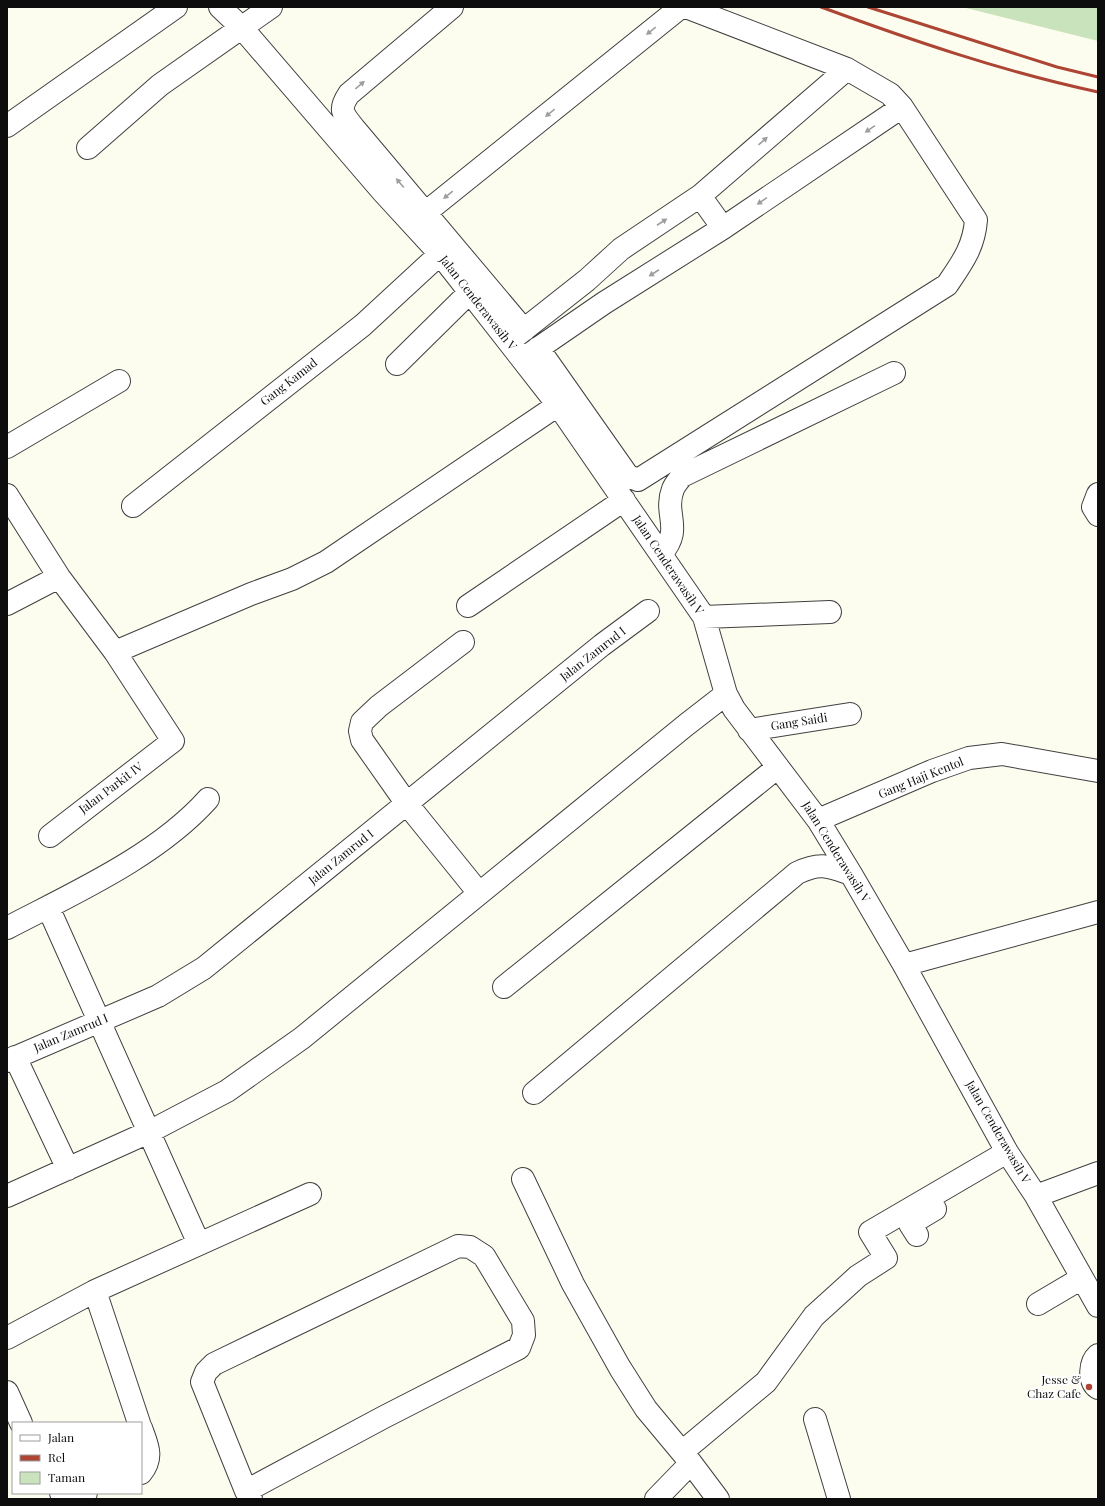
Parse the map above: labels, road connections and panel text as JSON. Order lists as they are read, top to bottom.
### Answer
{
  "streets": {
    "street": [
      "Jalan Cenderawasih V",
      "Gang Kamad",
      "Jalan Zamrud I",
      "Gang Saidi",
      "Gang Haji Kentol",
      "Jalan Parkit IV"
    ]
  },
  "crossings": [
    ["Jalan Cenderawasih V", "Gang Kamad"],
    ["Jalan Cenderawasih V", "Gang Saidi"],
    ["Jalan Cenderawasih V", "Gang Haji Kentol"]
  ],
  "places": ["Jesse & Chaz Cafe"],
  "legend": ["Jalan", "Rel", "Taman"]
}
